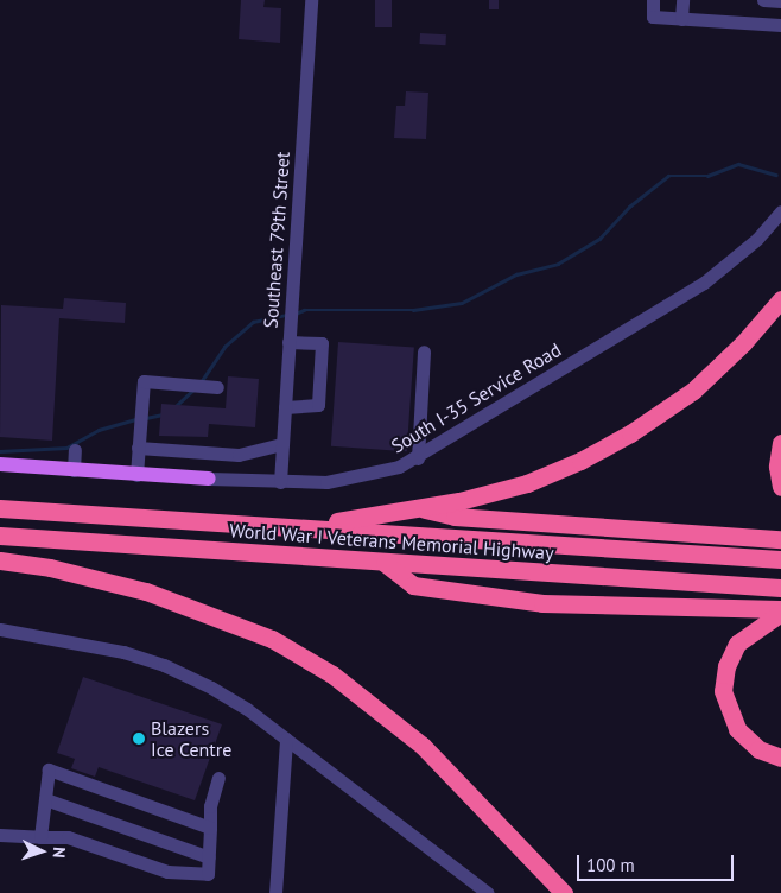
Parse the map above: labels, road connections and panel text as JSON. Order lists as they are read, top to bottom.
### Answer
{
  "streets": {
    "highway": ["World War I Veterans Memorial Highway"],
    "main road": ["South I-35 Service Road"],
    "street": ["Southeast 79th Street"]
  },
  "crossings": [
    ["Southeast 79th Street", "South I-35 Service Road"]
  ],
  "places": ["Blazers Ice Centre"],
  "scale_bar": "100 m",
  "north": "right"
}
